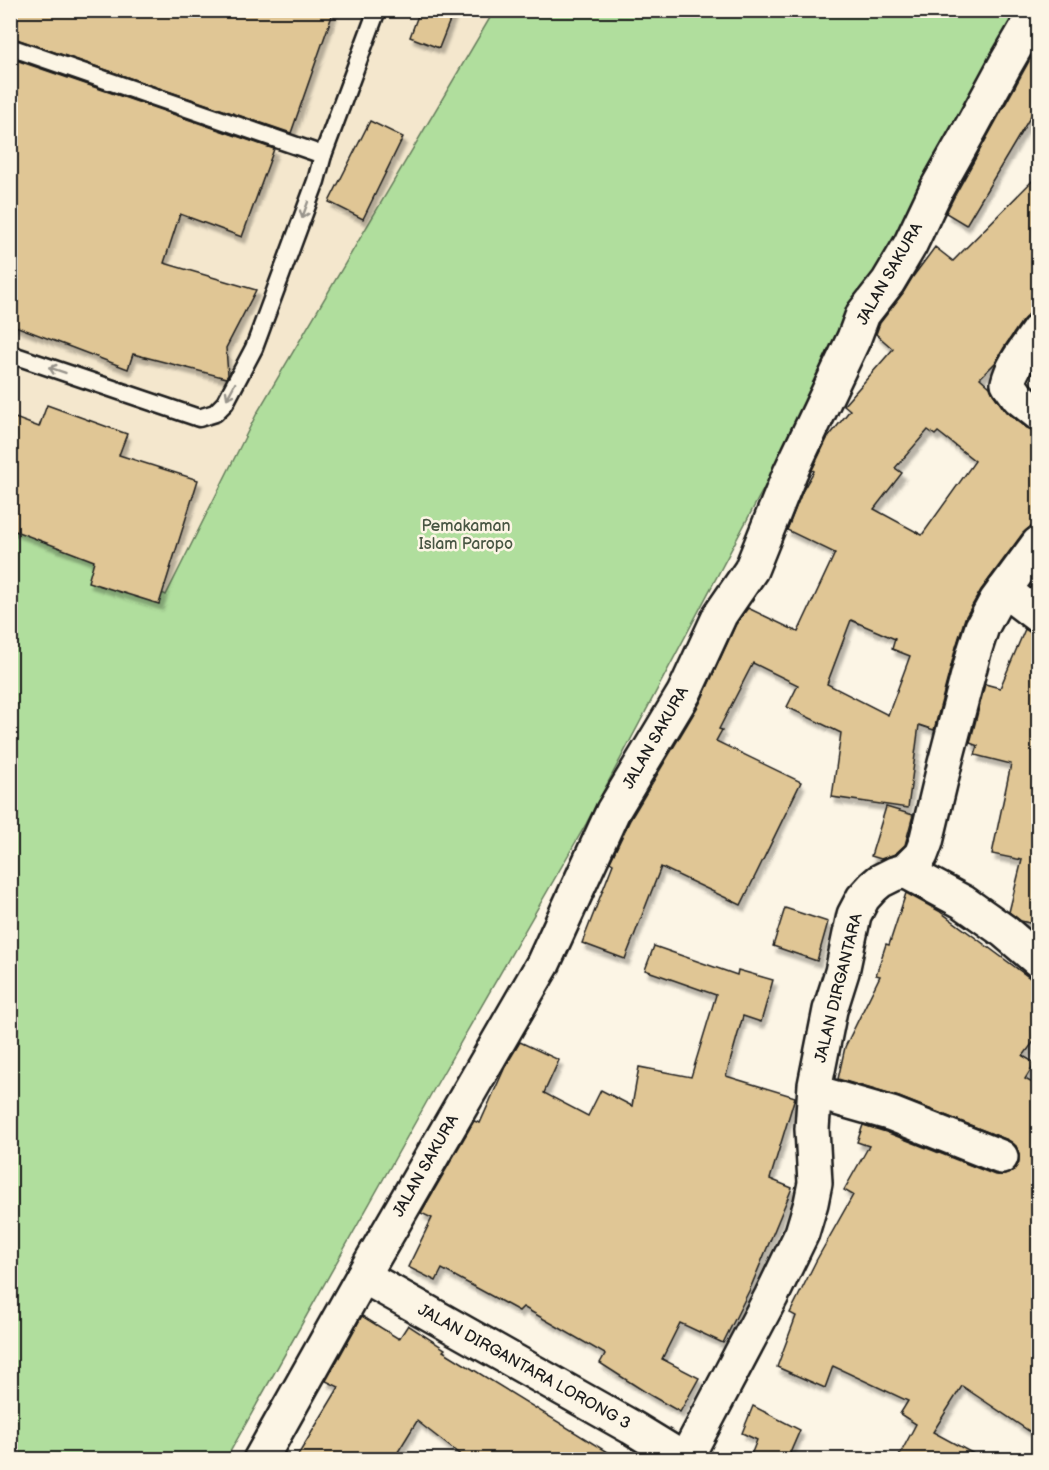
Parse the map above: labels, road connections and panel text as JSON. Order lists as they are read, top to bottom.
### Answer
{
  "streets": {
    "street": ["JALAN SAKURA", "JALAN DIRGANTARA", "JALAN DIRGANTARA LORONG 3"]
  },
  "crossings": [
    ["JALAN SAKURA", "JALAN DIRGANTARA LORONG 3"],
    ["JALAN DIRGANTARA", "JALAN DIRGANTARA LORONG 3"]
  ],
  "parks": ["Pemakaman Islam Paropo"]
}
